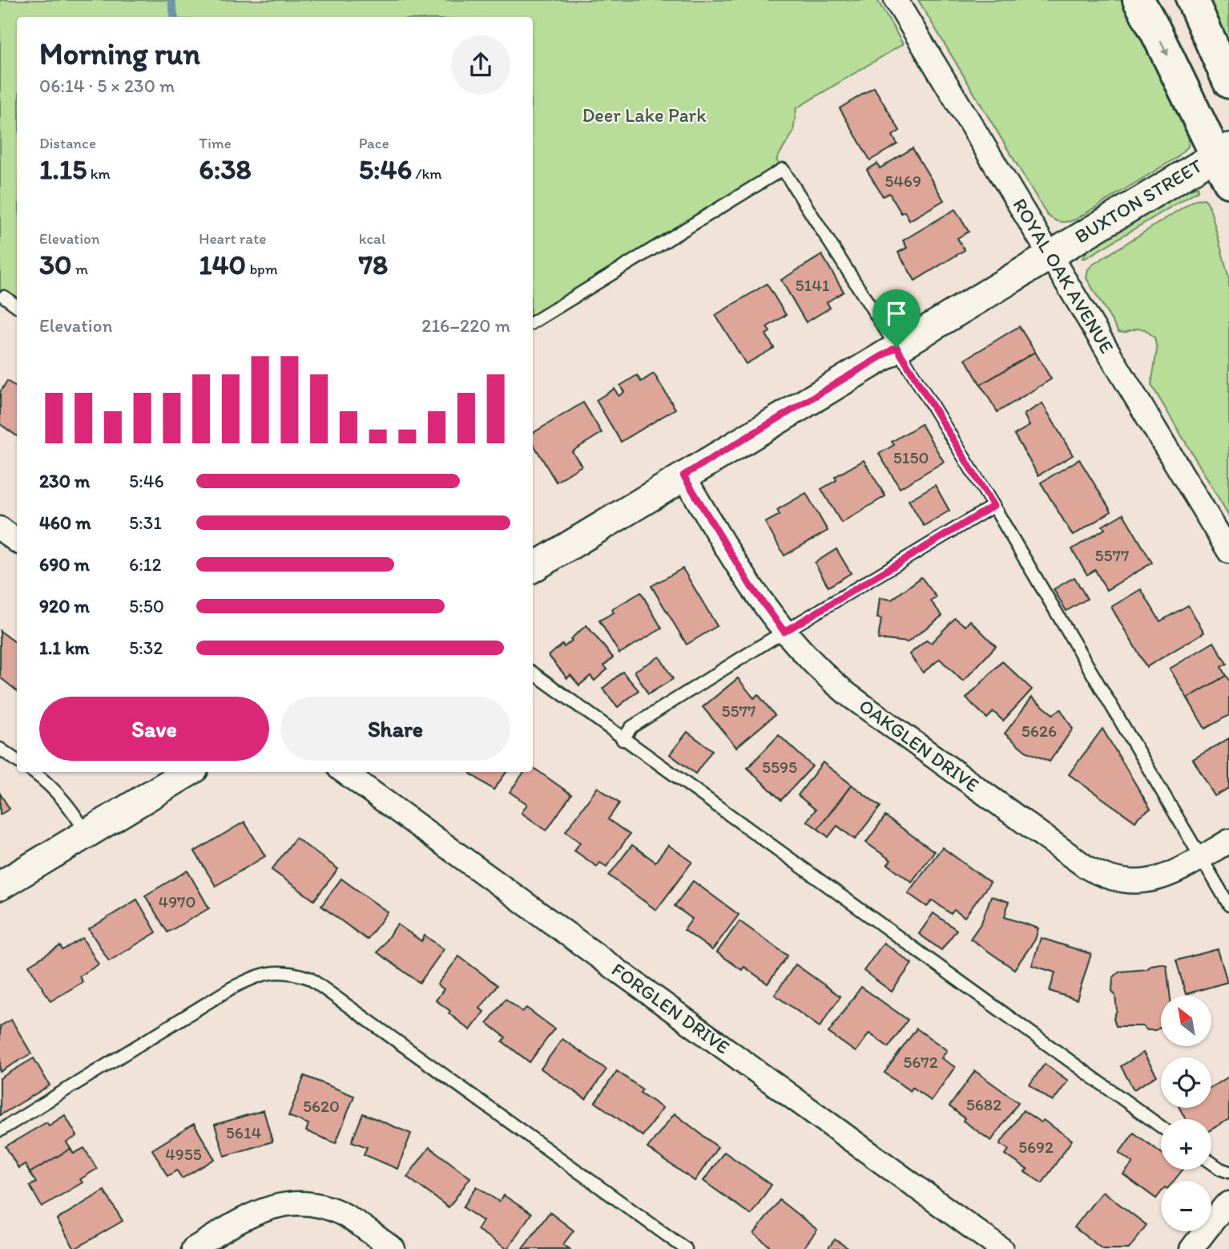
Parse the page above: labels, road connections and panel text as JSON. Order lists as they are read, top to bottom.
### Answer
{
  "streets": {
    "street": [
      "BUXTON STREET",
      "ROYAL OAK AVENUE",
      "OAKGLEN DRIVE",
      "FORGLEN DRIVE"
    ]
  },
  "crossings": [
    ["BUXTON STREET", "ROYAL OAK AVENUE"],
    ["BUXTON STREET", "OAKGLEN DRIVE"]
  ],
  "parks": ["Deer Lake Park"],
  "house_numbers": [
    "5469",
    "5141",
    "5150",
    "5577",
    "5577",
    "5626",
    "5595",
    "4970",
    "5672",
    "5682",
    "5620",
    "5614",
    "5692",
    "4955"
  ],
  "north": "top left",
  "page": {
    "heading": ["Morning run", "06:14 · 5 × 230 m"],
    "stats": [
      ["Distance", "1.15 km"],
      ["Time", "6:38"],
      ["Pace", "5:46 /km"],
      ["Elevation", "30 m"],
      ["Heart rate", "140 bpm"],
      ["kcal", "78"]
    ],
    "chart": ["Elevation", "216–220 m"],
    "list": [
      {
        "name": "230 m",
        "note": "5:46"
      },
      {
        "name": "460 m",
        "note": "5:31"
      },
      {
        "name": "690 m",
        "note": "6:12"
      },
      {
        "name": "920 m",
        "note": "5:50"
      },
      {
        "name": "1.1 km",
        "note": "5:32"
      }
    ],
    "buttons": ["Save", "Share"],
    "map_buttons": ["+", "−"]
  }
}
